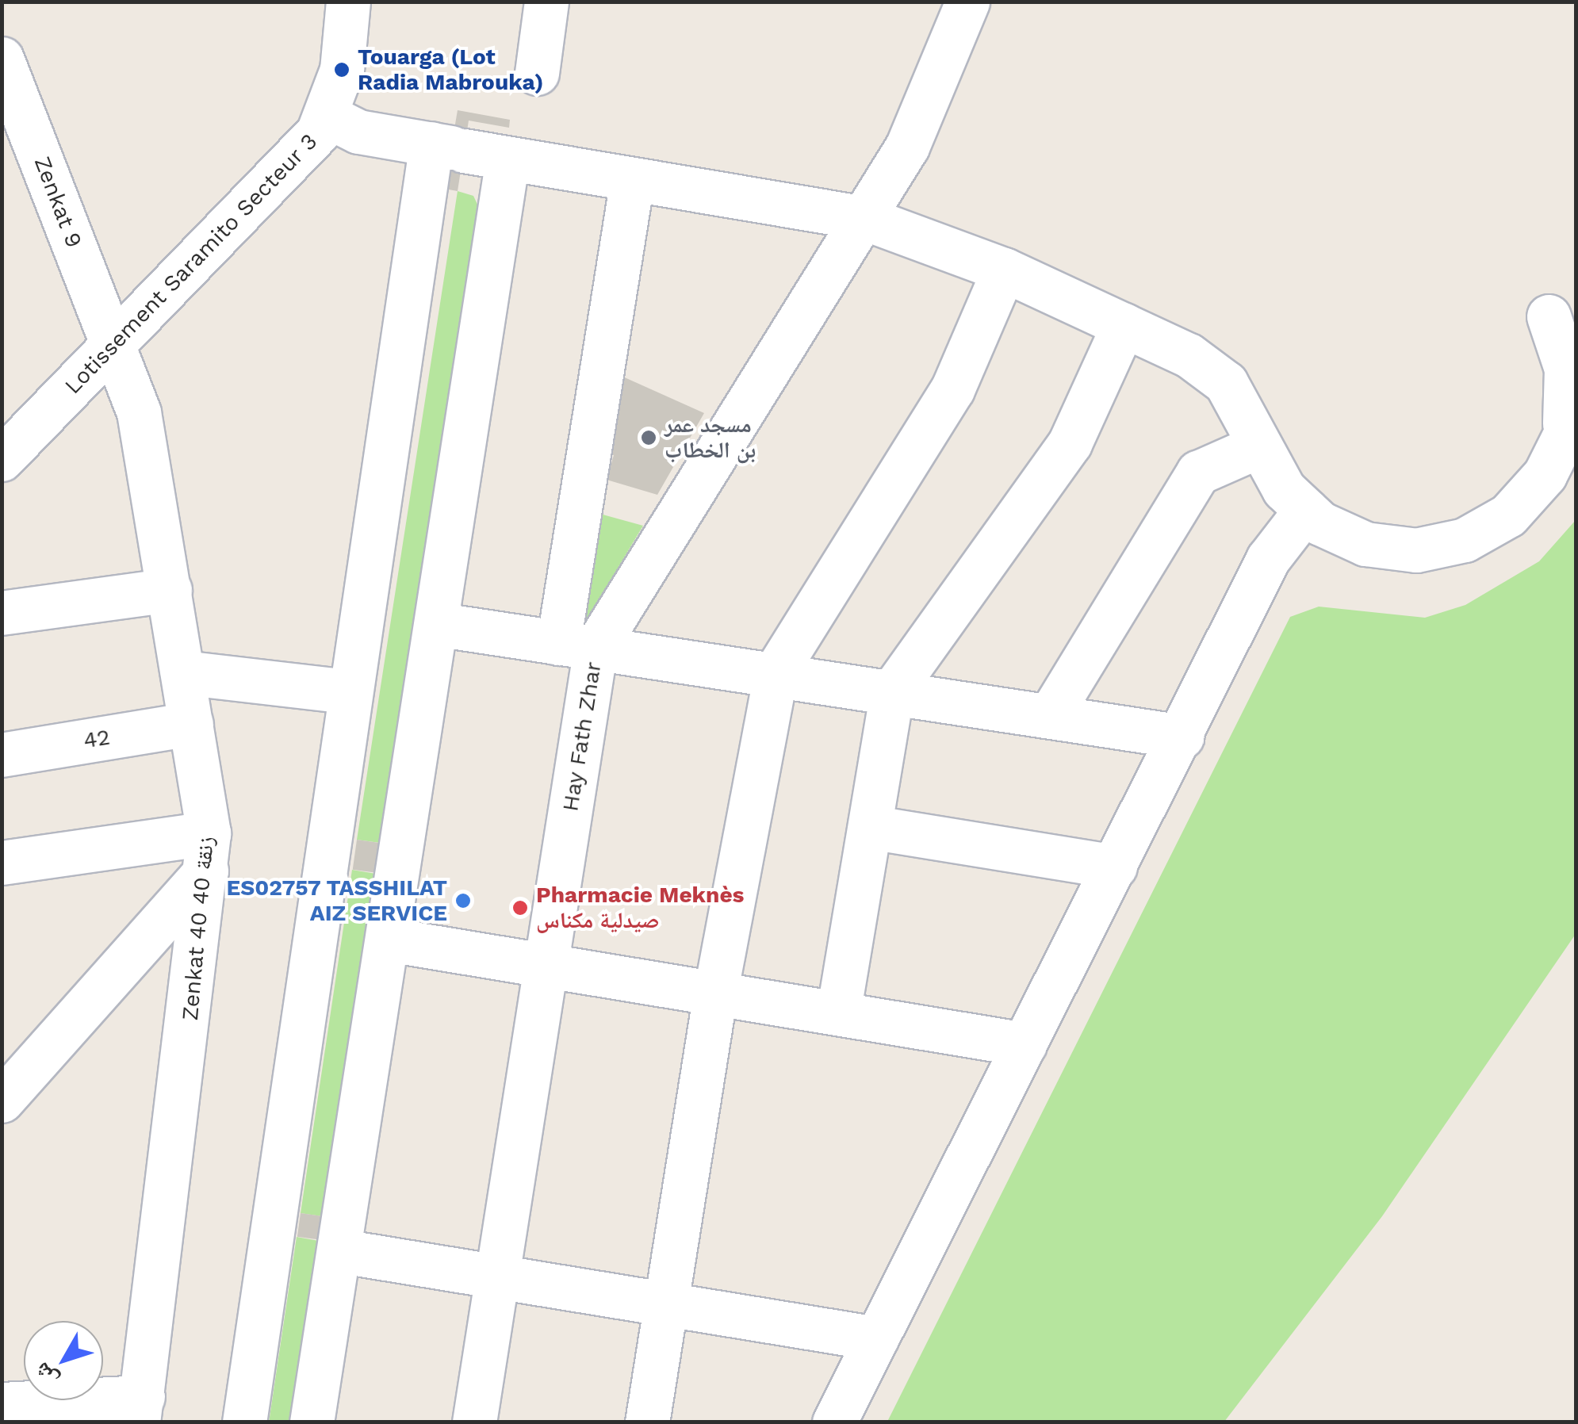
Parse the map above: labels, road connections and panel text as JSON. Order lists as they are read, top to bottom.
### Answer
{
  "streets": {
    "street": [
      "Zenkat 9",
      "Lotissement Saramito Secteur 3",
      "Hay Fath Zhar",
      "42",
      "Zenkat 40 زنقة 40"
    ]
  },
  "crossings": [
    ["Zenkat 9", "Lotissement Saramito Secteur 3"],
    ["Zenkat 9", "Zenkat 40 زنقة 40"],
    ["Lotissement Saramito Secteur 3", "Zenkat 40 زنقة 40"],
    ["42", "Zenkat 40 زنقة 40"]
  ],
  "places": [
    "Touarga (Lot Radia Mabrouka)",
    "مسجد عمر بن الخطاب",
    "ES02757 TASSHILAT AIZ SERVICE",
    "Pharmacie Meknès صيدلية مكناس"
  ],
  "north": "bottom left"
}
